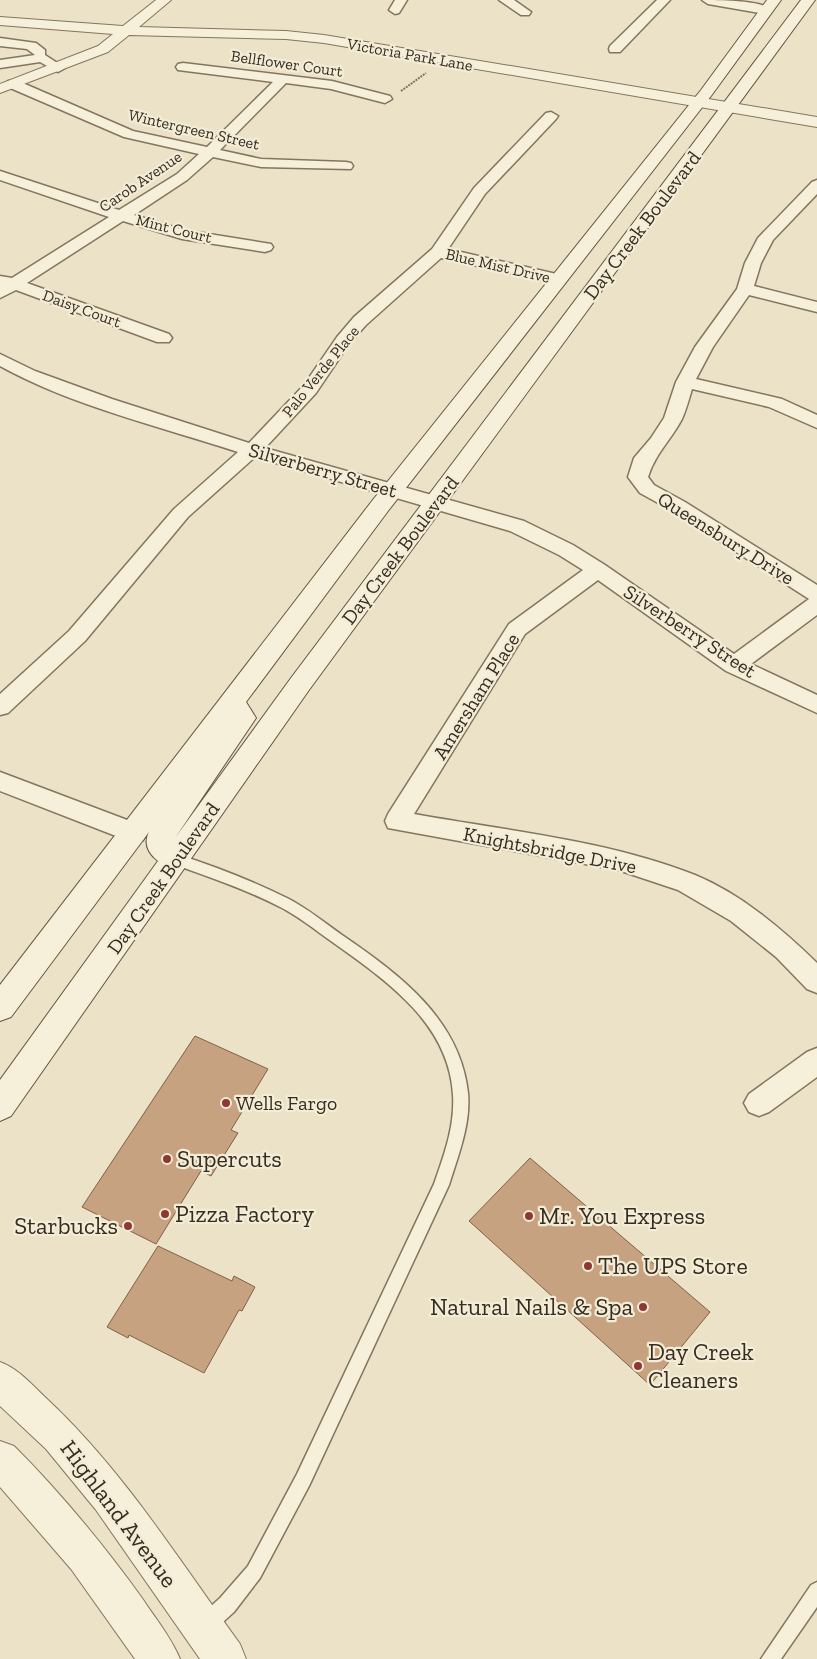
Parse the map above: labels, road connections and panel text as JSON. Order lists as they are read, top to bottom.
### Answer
{
  "streets": {
    "main road": ["Victoria Park Lane", "Day Creek Boulevard", "Highland Avenue"],
    "street": [
      "Bellflower Court",
      "Wintergreen Street",
      "Carob Avenue",
      "Mint Court",
      "Blue Mist Drive",
      "Daisy Court",
      "Palo Verde Place",
      "Silverberry Street",
      "Queensbury Drive",
      "Amersham Place",
      "Knightsbridge Drive"
    ]
  },
  "crossings": [
    ["Victoria Park Lane", "Day Creek Boulevard"],
    ["Bellflower Court", "Carob Avenue"],
    ["Wintergreen Street", "Carob Avenue"],
    ["Carob Avenue", "Mint Court"],
    ["Carob Avenue", "Daisy Court"],
    ["Day Creek Boulevard", "Blue Mist Drive"],
    ["Day Creek Boulevard", "Silverberry Street"],
    ["Blue Mist Drive", "Palo Verde Place"],
    ["Palo Verde Place", "Silverberry Street"],
    ["Silverberry Street", "Amersham Place"],
    ["Amersham Place", "Knightsbridge Drive"]
  ],
  "places": [
    "Wells Fargo",
    "Supercuts",
    "Pizza Factory",
    "Mr. You Express",
    "Starbucks",
    "The UPS Store",
    "Natural Nails & Spa",
    "Day Creek Cleaners"
  ]
}
